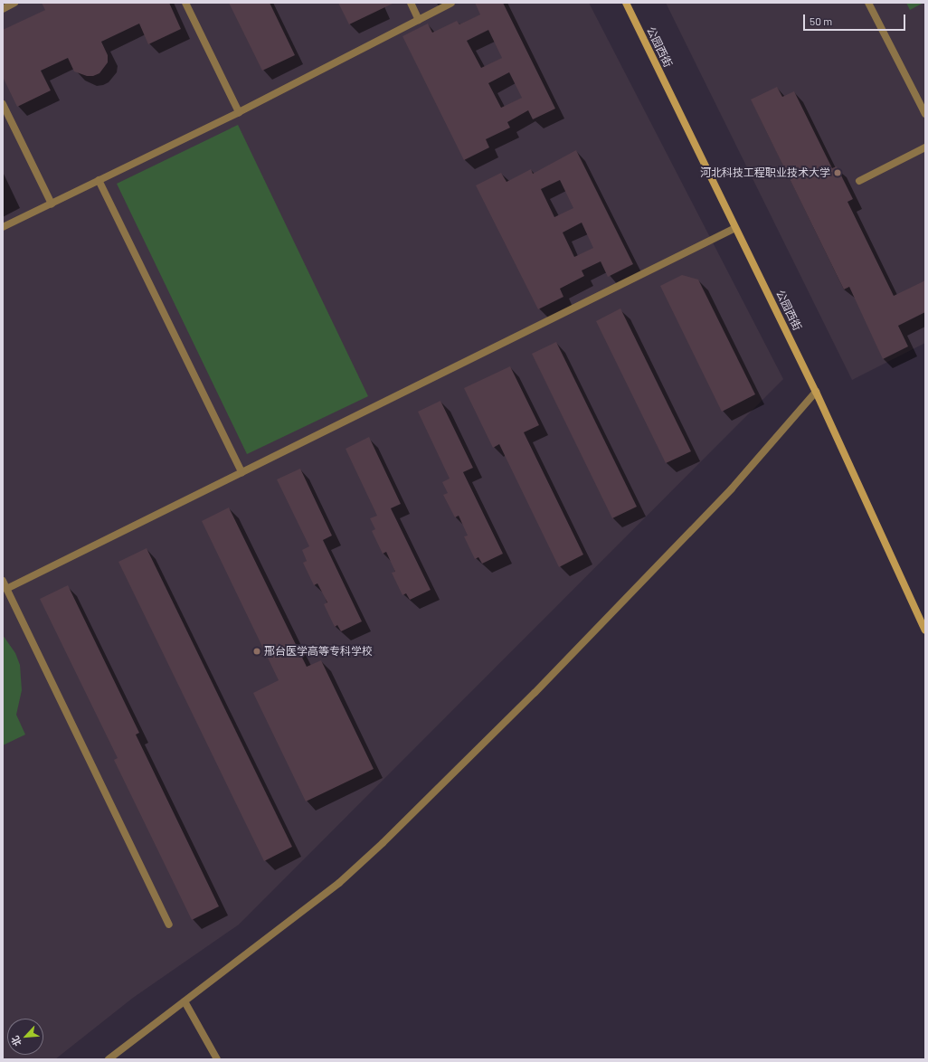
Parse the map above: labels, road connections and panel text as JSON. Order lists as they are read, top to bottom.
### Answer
{
  "streets": {
    "street": ["公园西街"]
  },
  "places": ["河北科技工程职业技术大学", "邢台医学高等专科学校"],
  "scale_bar": "50 m",
  "north": "bottom left"
}
